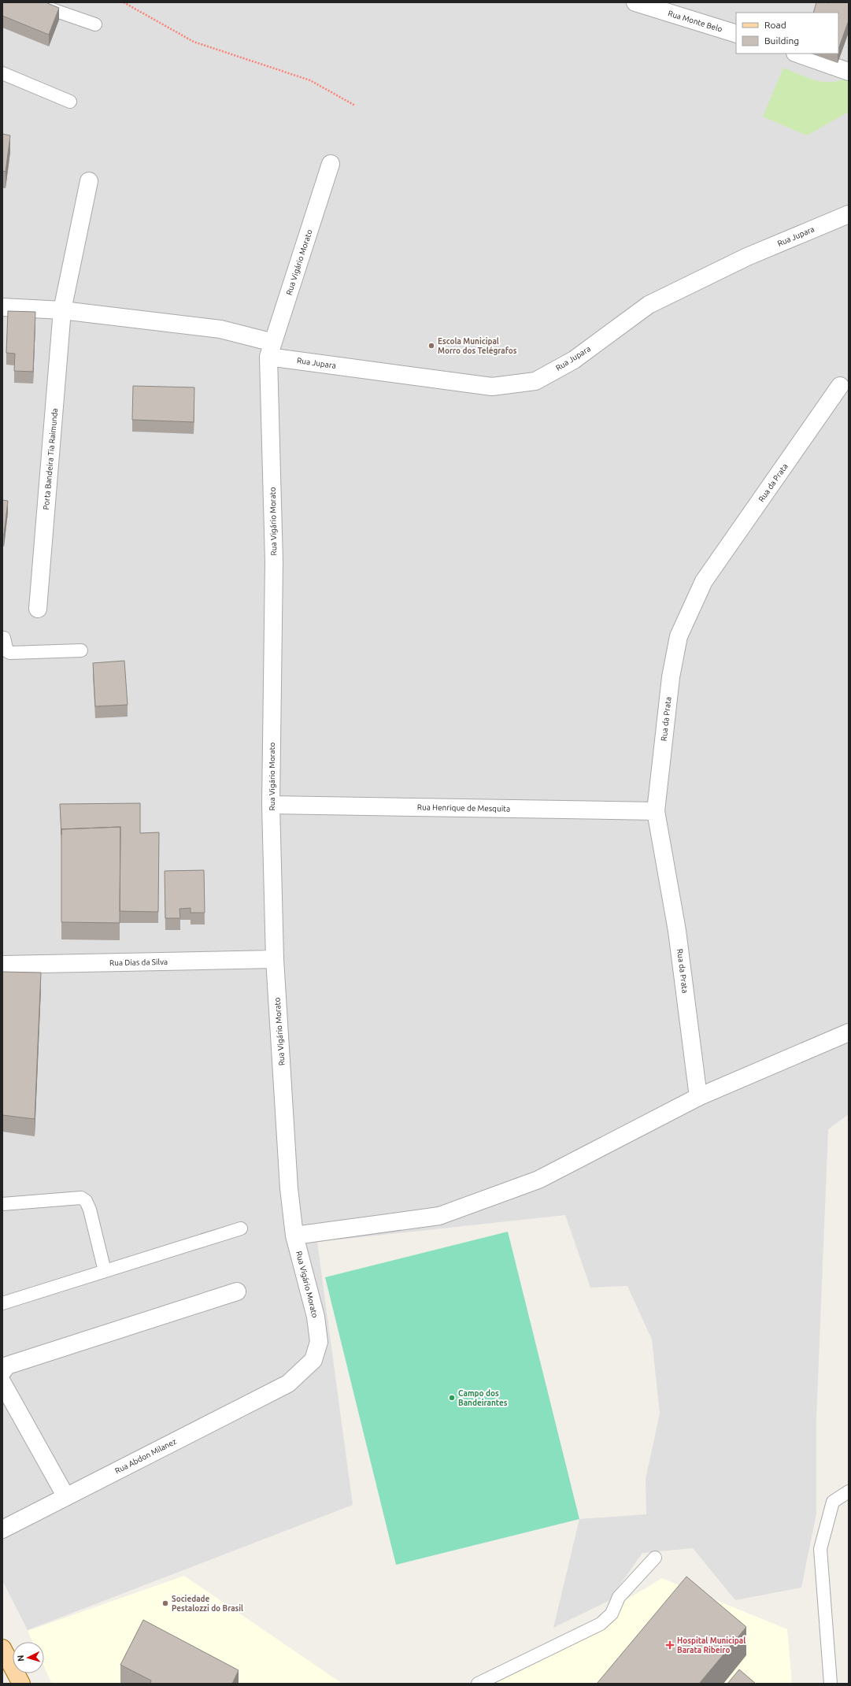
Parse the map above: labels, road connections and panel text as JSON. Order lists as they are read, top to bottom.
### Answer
{
  "streets": {
    "street": [
      "Rua Monte Belo",
      "Rua Jupara",
      "Rua Vigário Morato",
      "Porta Bandeira Tia Raimunda",
      "Rua da Prata",
      "Rua Henrique de Mesquita",
      "Rua Dias da Silva",
      "Rua Abdon Milanez"
    ]
  },
  "crossings": [
    ["Rua Jupara", "Rua Vigário Morato"],
    ["Rua Jupara", "Porta Bandeira Tia Raimunda"],
    ["Rua Vigário Morato", "Rua Henrique de Mesquita"],
    ["Rua Vigário Morato", "Rua Dias da Silva"],
    ["Rua Vigário Morato", "Rua Abdon Milanez"],
    ["Rua da Prata", "Rua Henrique de Mesquita"]
  ],
  "places": {
    "other": ["Escola Municipal Morro dos Telégrafos", "Campo dos Bandeirantes", "Sociedade Pestalozzi do Brasil"],
    "health": ["Hospital Municipal Barata Ribeiro"]
  },
  "legend": ["Road", "Building"],
  "north": "left"
}
